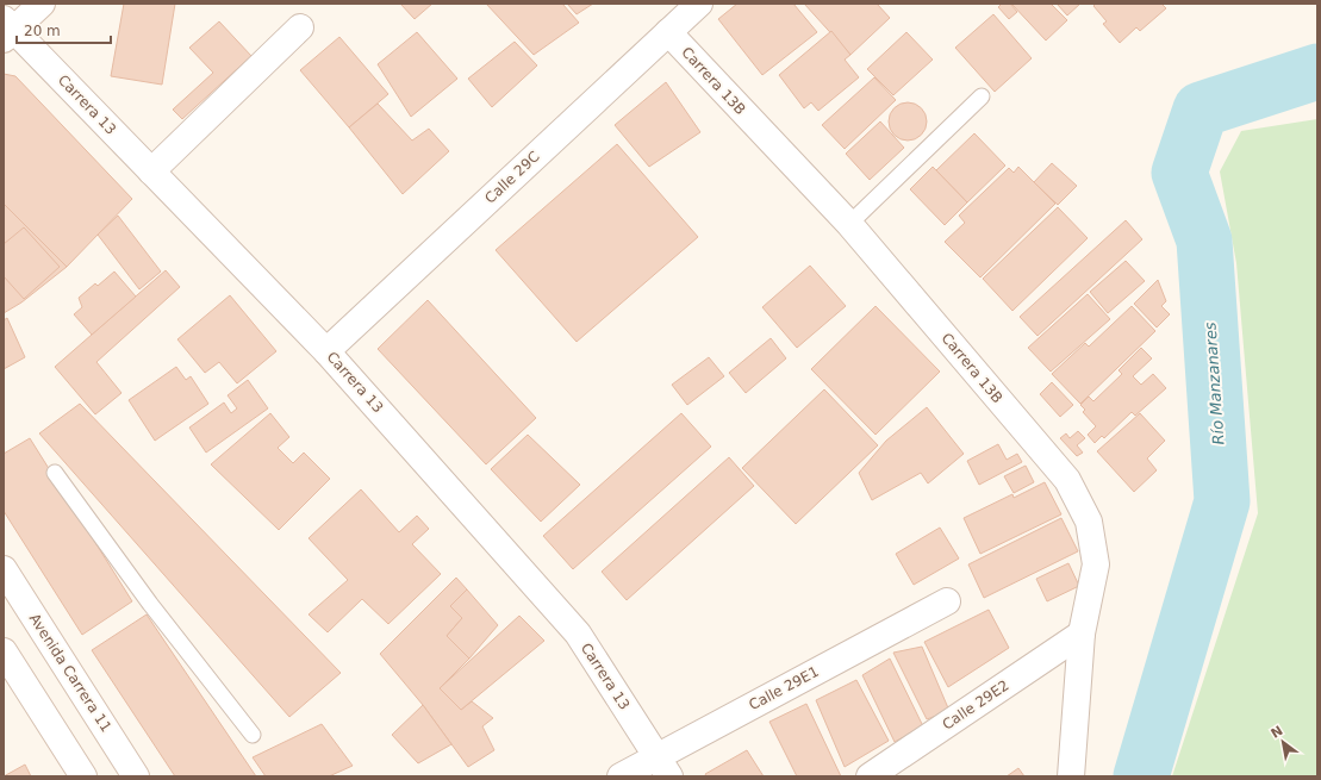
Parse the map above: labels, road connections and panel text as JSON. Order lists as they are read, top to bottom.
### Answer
{
  "streets": {
    "street": [
      "Carrera 13B",
      "Carrera 13",
      "Calle 29C",
      "Avenida Carrera 11",
      "Calle 29E1",
      "Calle 29E2"
    ]
  },
  "crossings": [
    ["Carrera 13B", "Calle 29C"],
    ["Carrera 13B", "Calle 29E2"],
    ["Carrera 13", "Calle 29C"],
    ["Carrera 13", "Calle 29E1"]
  ],
  "water": ["Río Manzanares"],
  "scale_bar": "20 m",
  "north": "top left"
}
